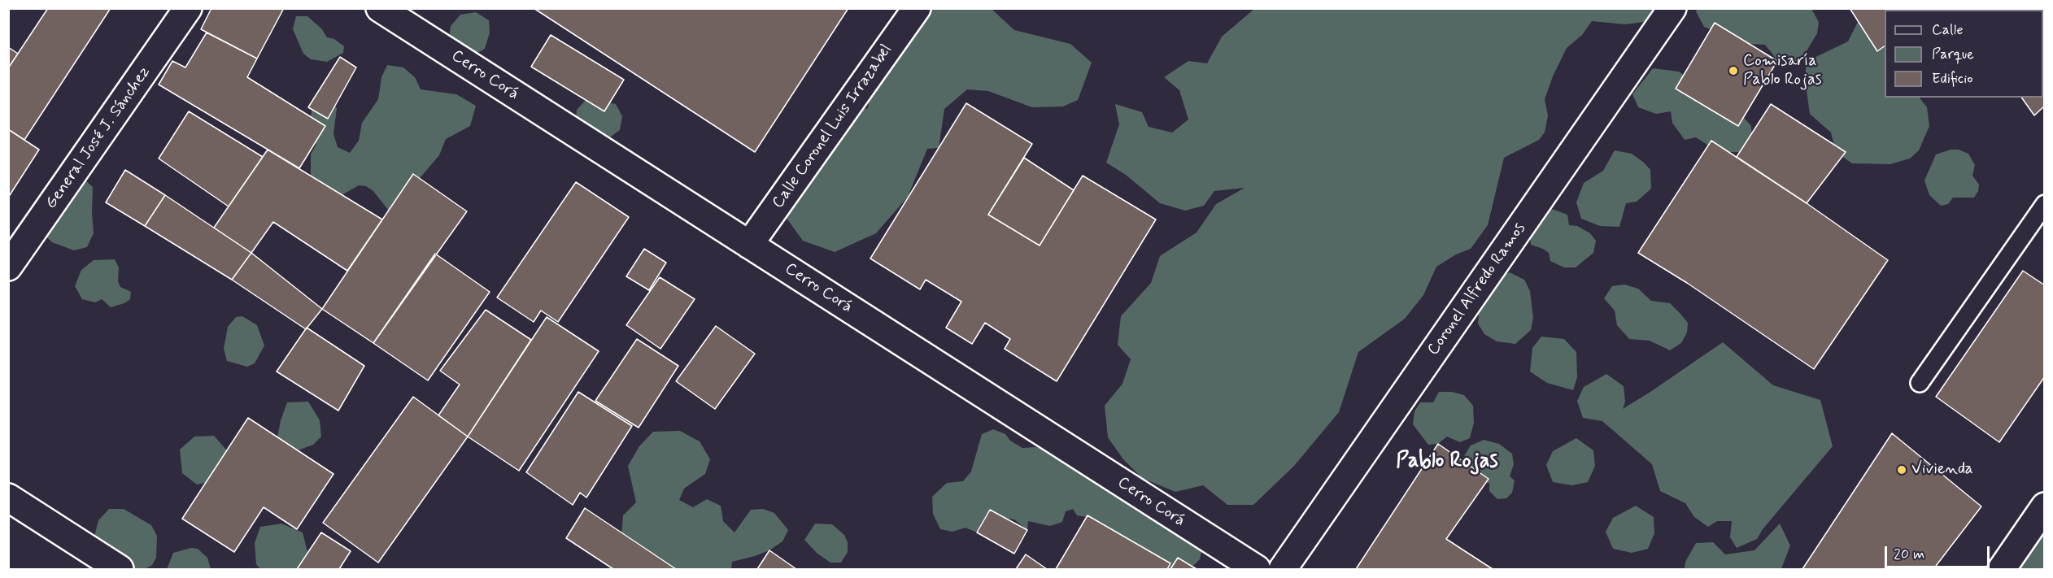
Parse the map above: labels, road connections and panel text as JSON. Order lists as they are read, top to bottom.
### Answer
{
  "streets": {
    "street": [
      "Cerro Corá",
      "Calle Coronel Luis Irrazabel",
      "General José J. Sánchez",
      "Coronel Alfredo Ramos"
    ]
  },
  "crossings": [
    ["Cerro Corá", "Calle Coronel Luis Irrazabel"]
  ],
  "districts": ["Pablo Rojas"],
  "places": ["Comisaría Pablo Rojas", "Vivienda"],
  "legend": ["Calle", "Parque", "Edificio"],
  "scale_bar": "20 m"
}
